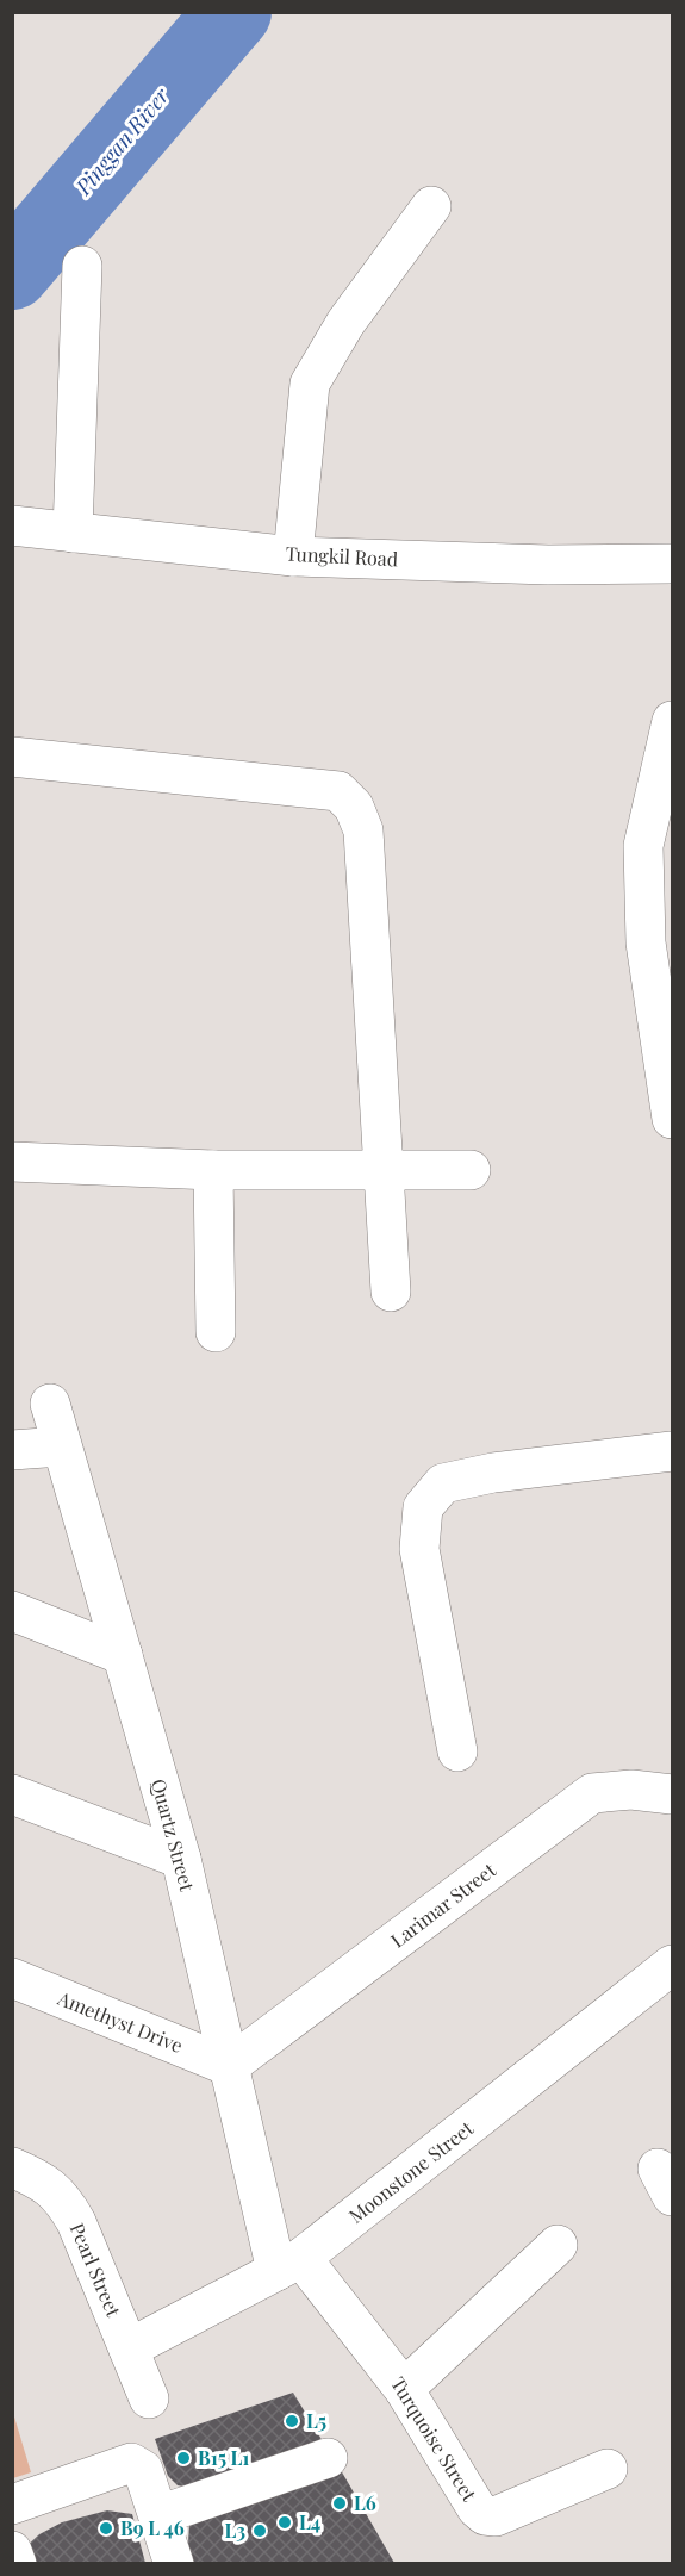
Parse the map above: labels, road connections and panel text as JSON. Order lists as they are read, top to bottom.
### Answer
{
  "streets": {
    "street": [
      "Tungkil Road",
      "Quartz Street",
      "Larimar Street",
      "Amethyst Drive",
      "Moonstone Street",
      "Pearl Street",
      "Turquoise Street"
    ]
  },
  "crossings": [
    ["Quartz Street", "Larimar Street"],
    ["Quartz Street", "Amethyst Drive"],
    ["Quartz Street", "Moonstone Street"],
    ["Quartz Street", "Turquoise Street"],
    ["Larimar Street", "Amethyst Drive"],
    ["Moonstone Street", "Pearl Street"],
    ["Moonstone Street", "Turquoise Street"]
  ],
  "water": ["Pinggan River"],
  "places": [
    "L5",
    "B15 L1",
    "L6",
    "L4",
    "B9 L 46",
    "L3"
  ]
}
